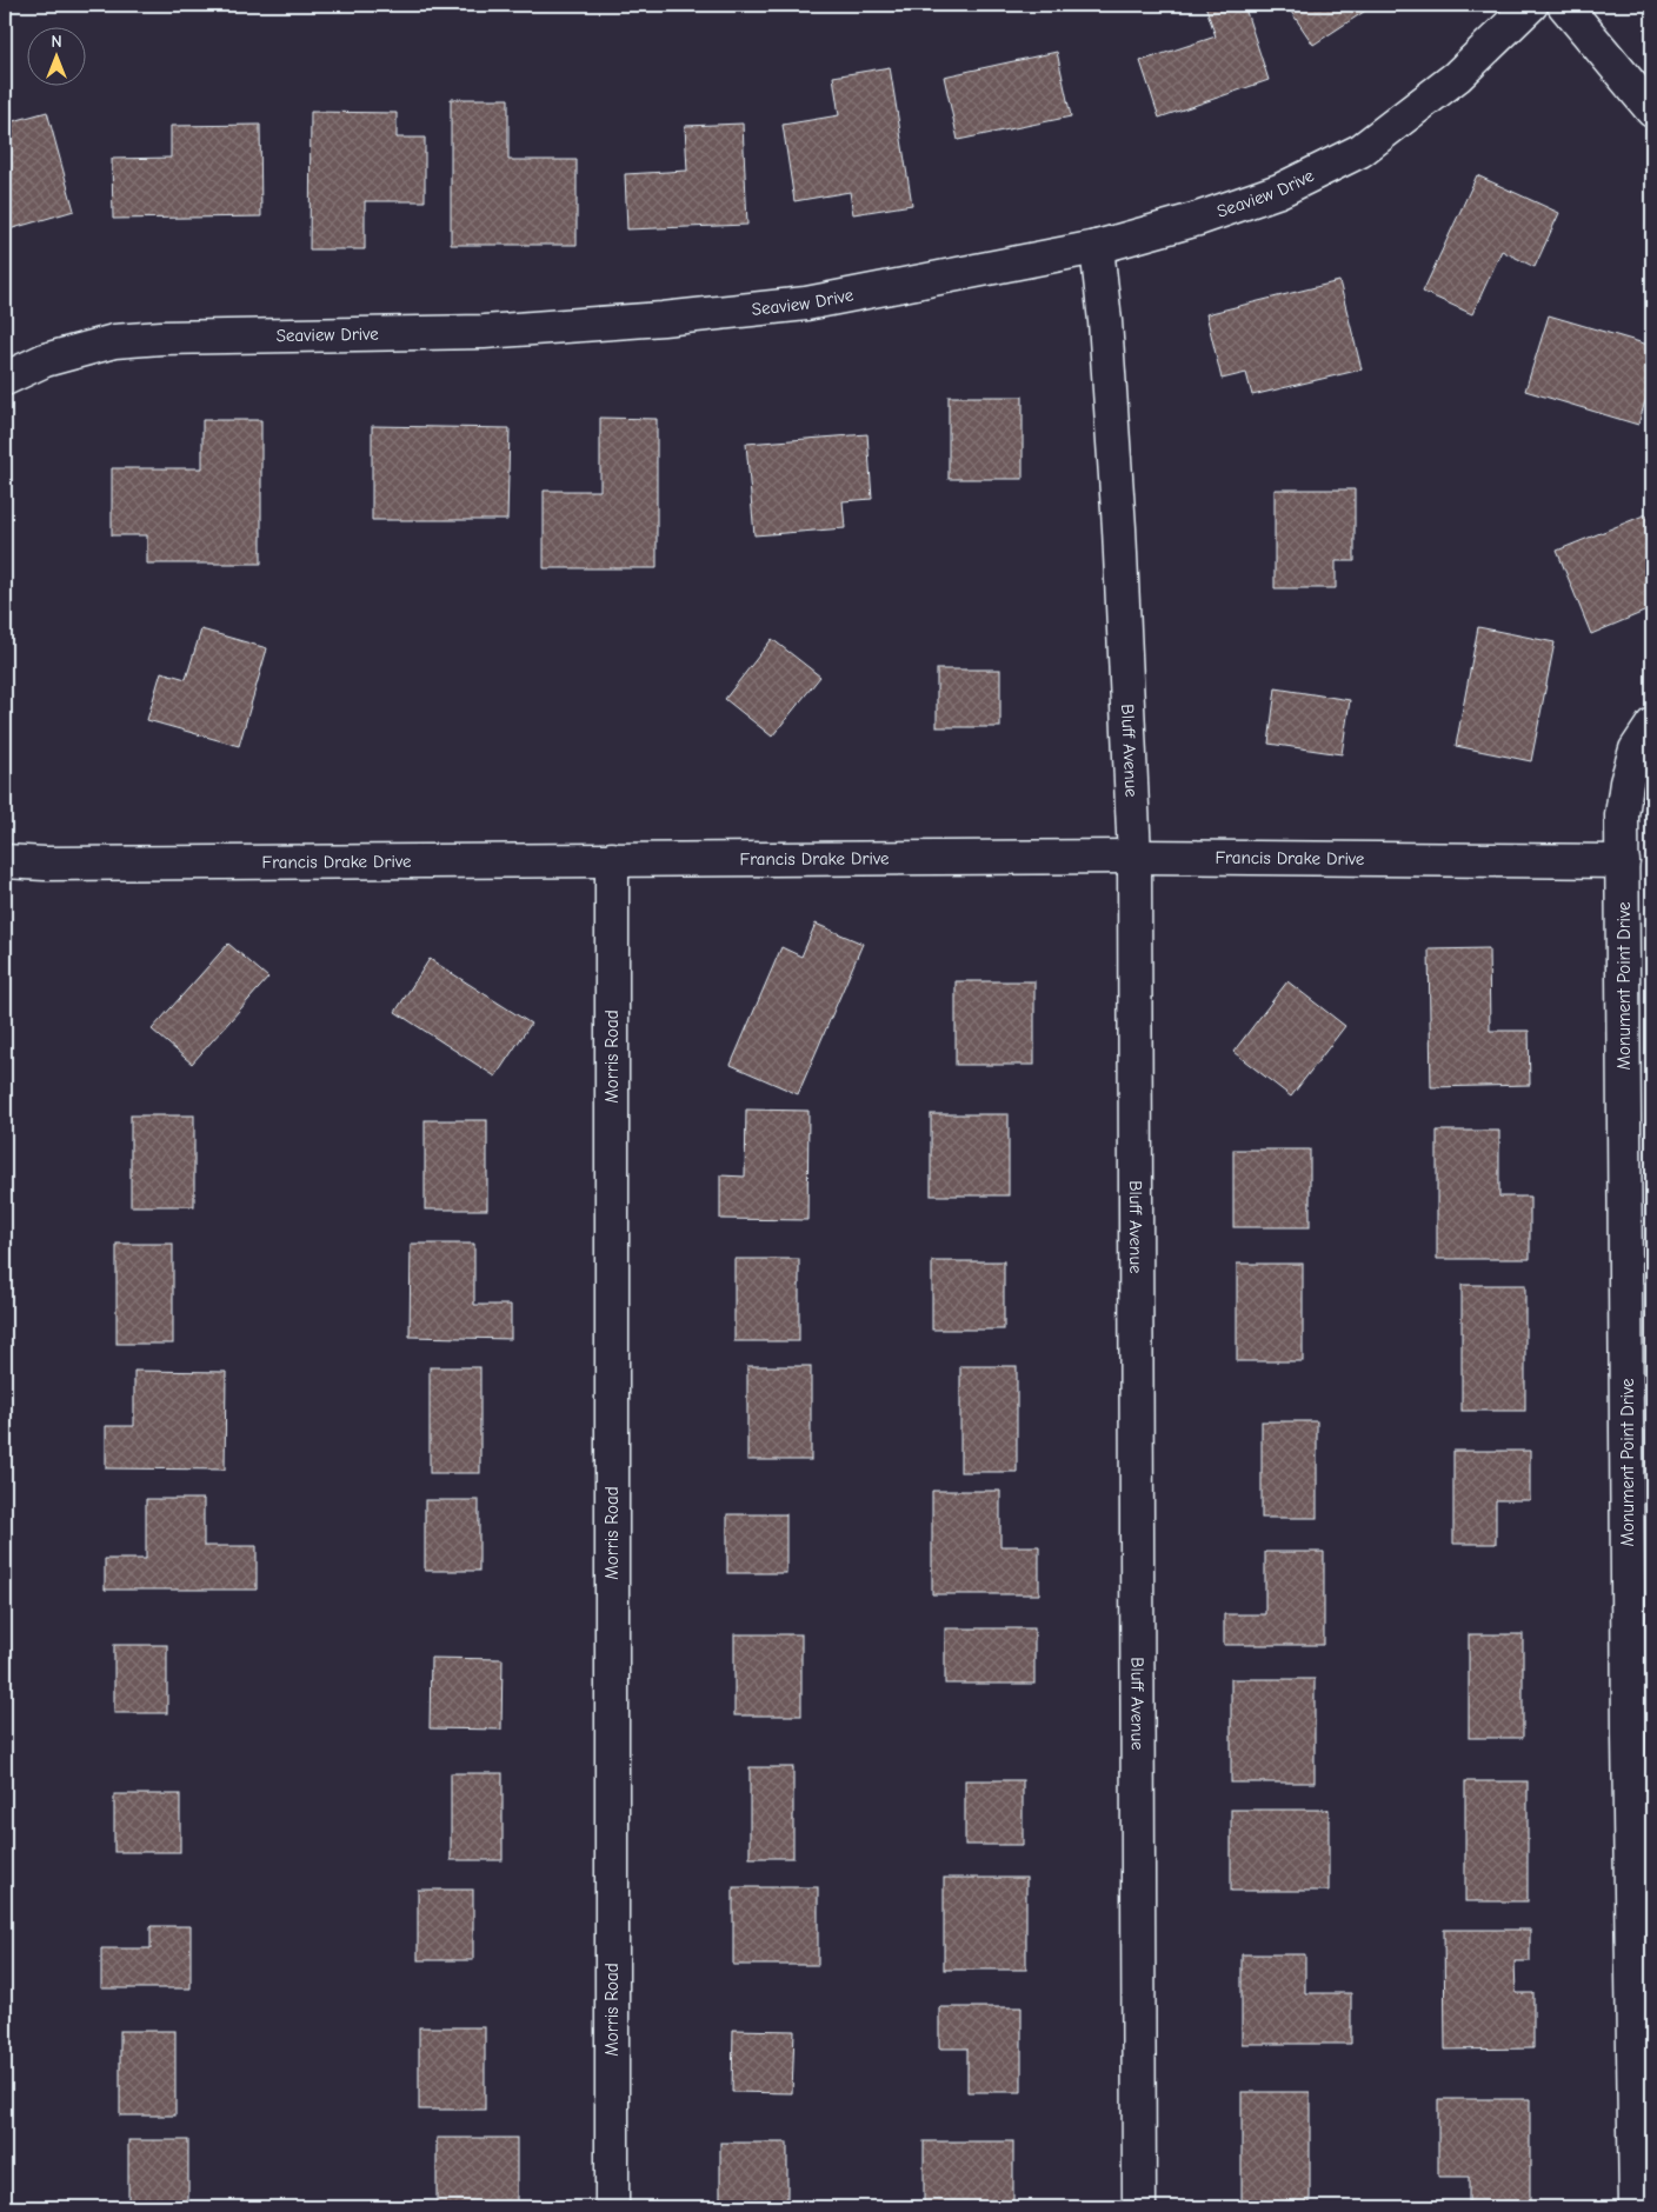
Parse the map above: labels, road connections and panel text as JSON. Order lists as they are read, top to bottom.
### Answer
{
  "streets": {
    "street": [
      "Seaview Drive",
      "Bluff Avenue",
      "Francis Drake Drive",
      "Monument Point Drive",
      "Morris Road"
    ]
  },
  "crossings": [
    ["Seaview Drive", "Bluff Avenue"],
    ["Bluff Avenue", "Francis Drake Drive"],
    ["Francis Drake Drive", "Monument Point Drive"],
    ["Francis Drake Drive", "Morris Road"]
  ],
  "north": "top"
}
